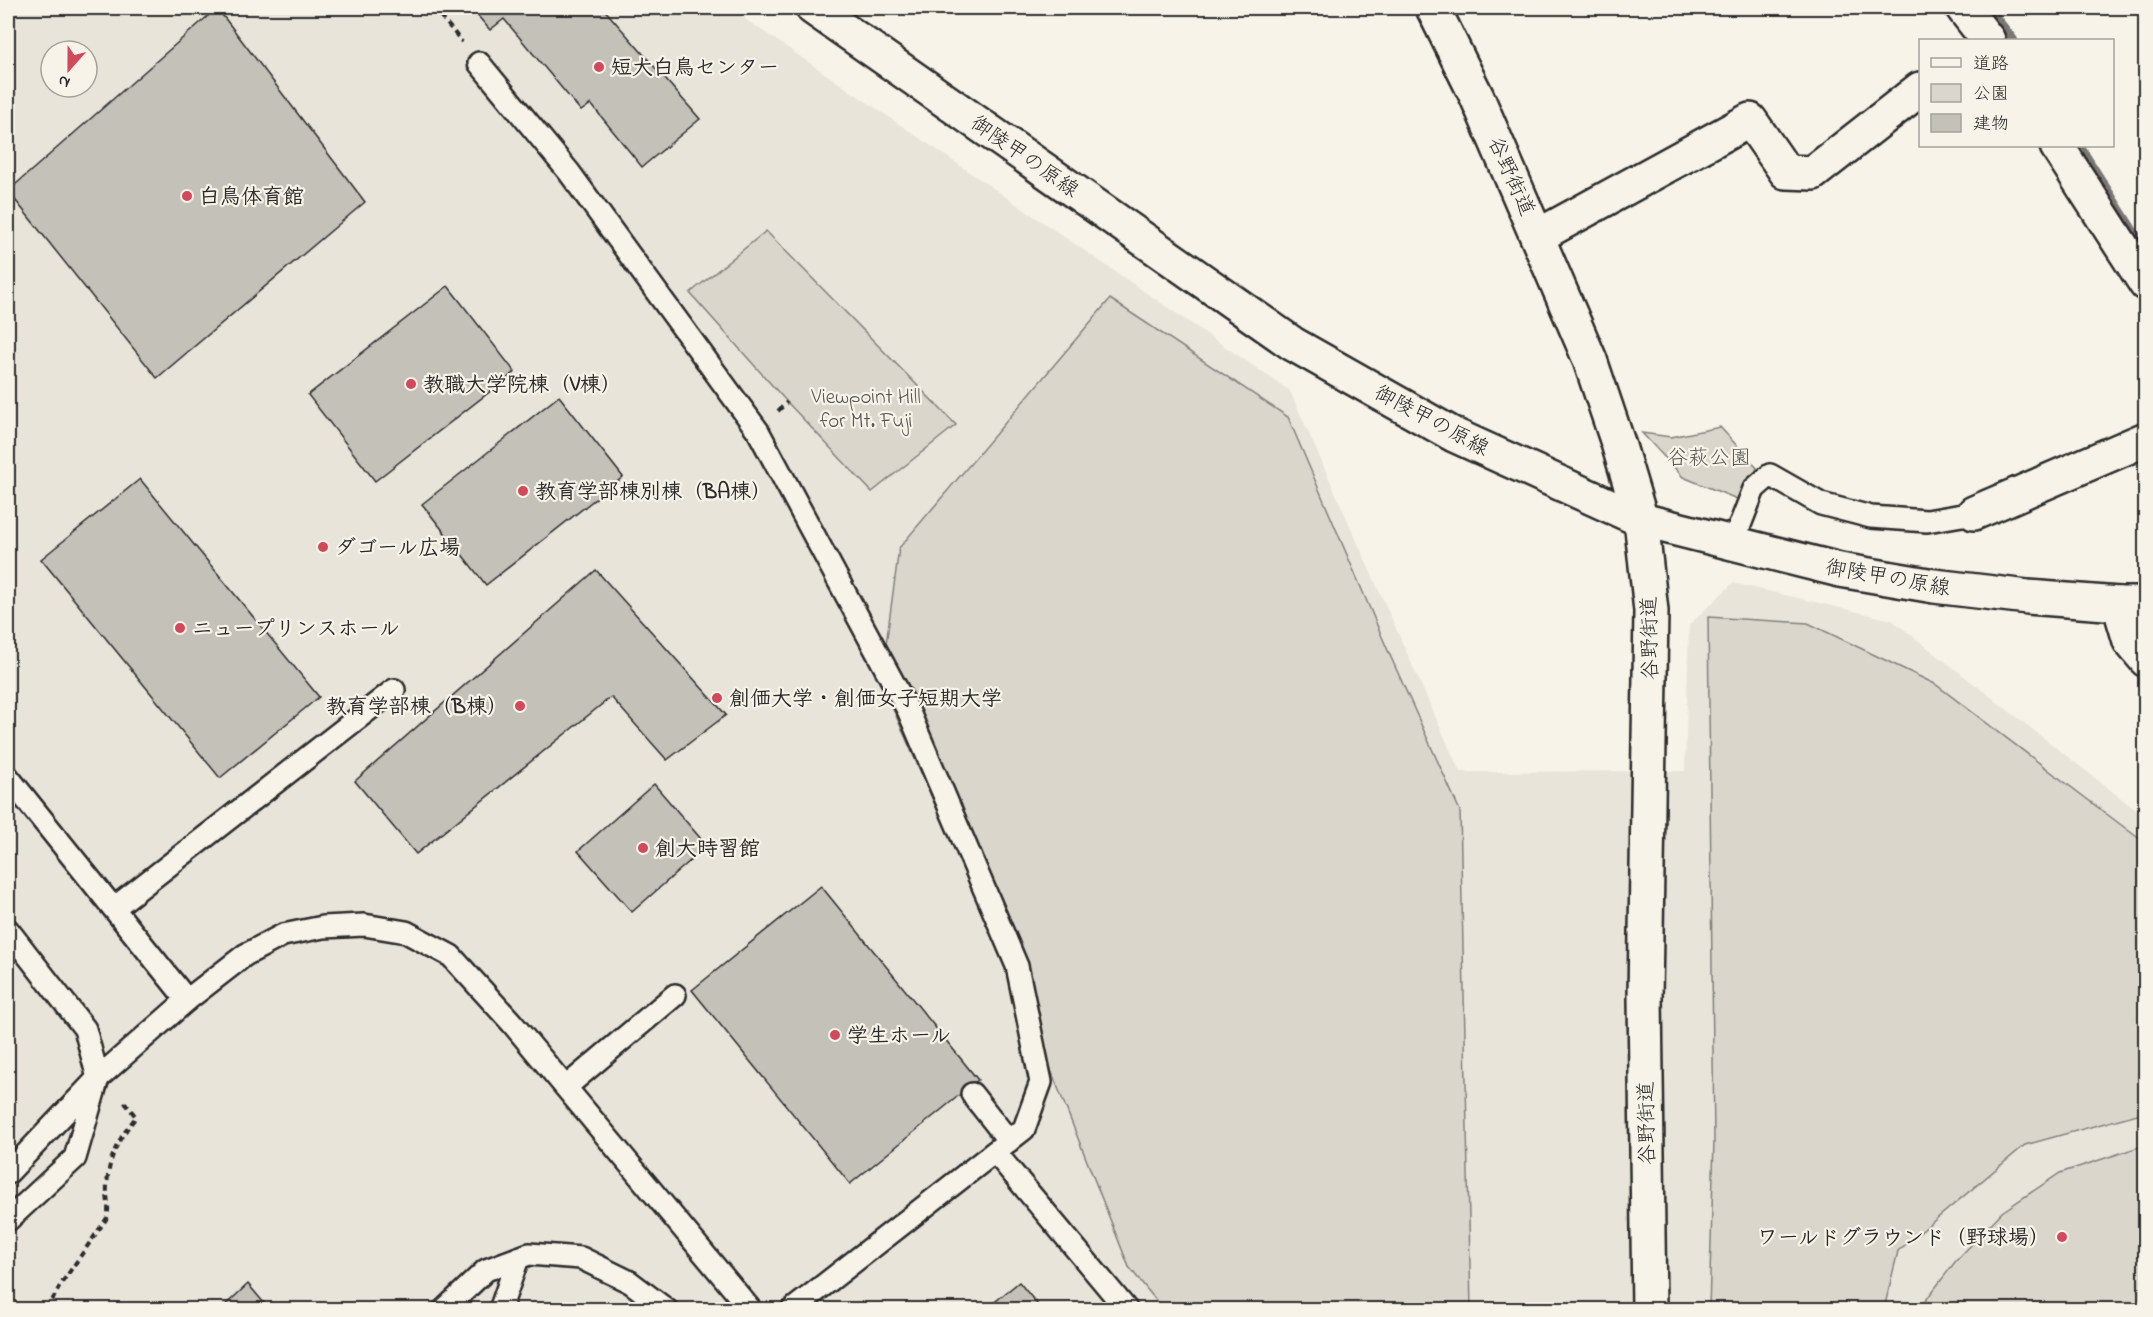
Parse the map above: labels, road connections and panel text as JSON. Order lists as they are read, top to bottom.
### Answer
{
  "streets": {
    "street": ["御陵甲の原線", "谷野街道"]
  },
  "crossings": [
    ["御陵甲の原線", "谷野街道"]
  ],
  "parks": ["Viewpoint Hill for Mt. Fuji", "谷萩公園"],
  "places": [
    "短大白鳥センター",
    "白鳥体育館",
    "教職大学院棟（V棟）",
    "教育学部棟別棟（BA棟）",
    "ダゴール広場",
    "ニュープリンスホール",
    "創価大学・創価女子短期大学",
    "教育学部棟（B棟）",
    "創大時習館",
    "学生ホール",
    "ワールドグラウンド（野球場）"
  ],
  "legend": ["道路", "公園", "建物"],
  "north": "bottom"
}
